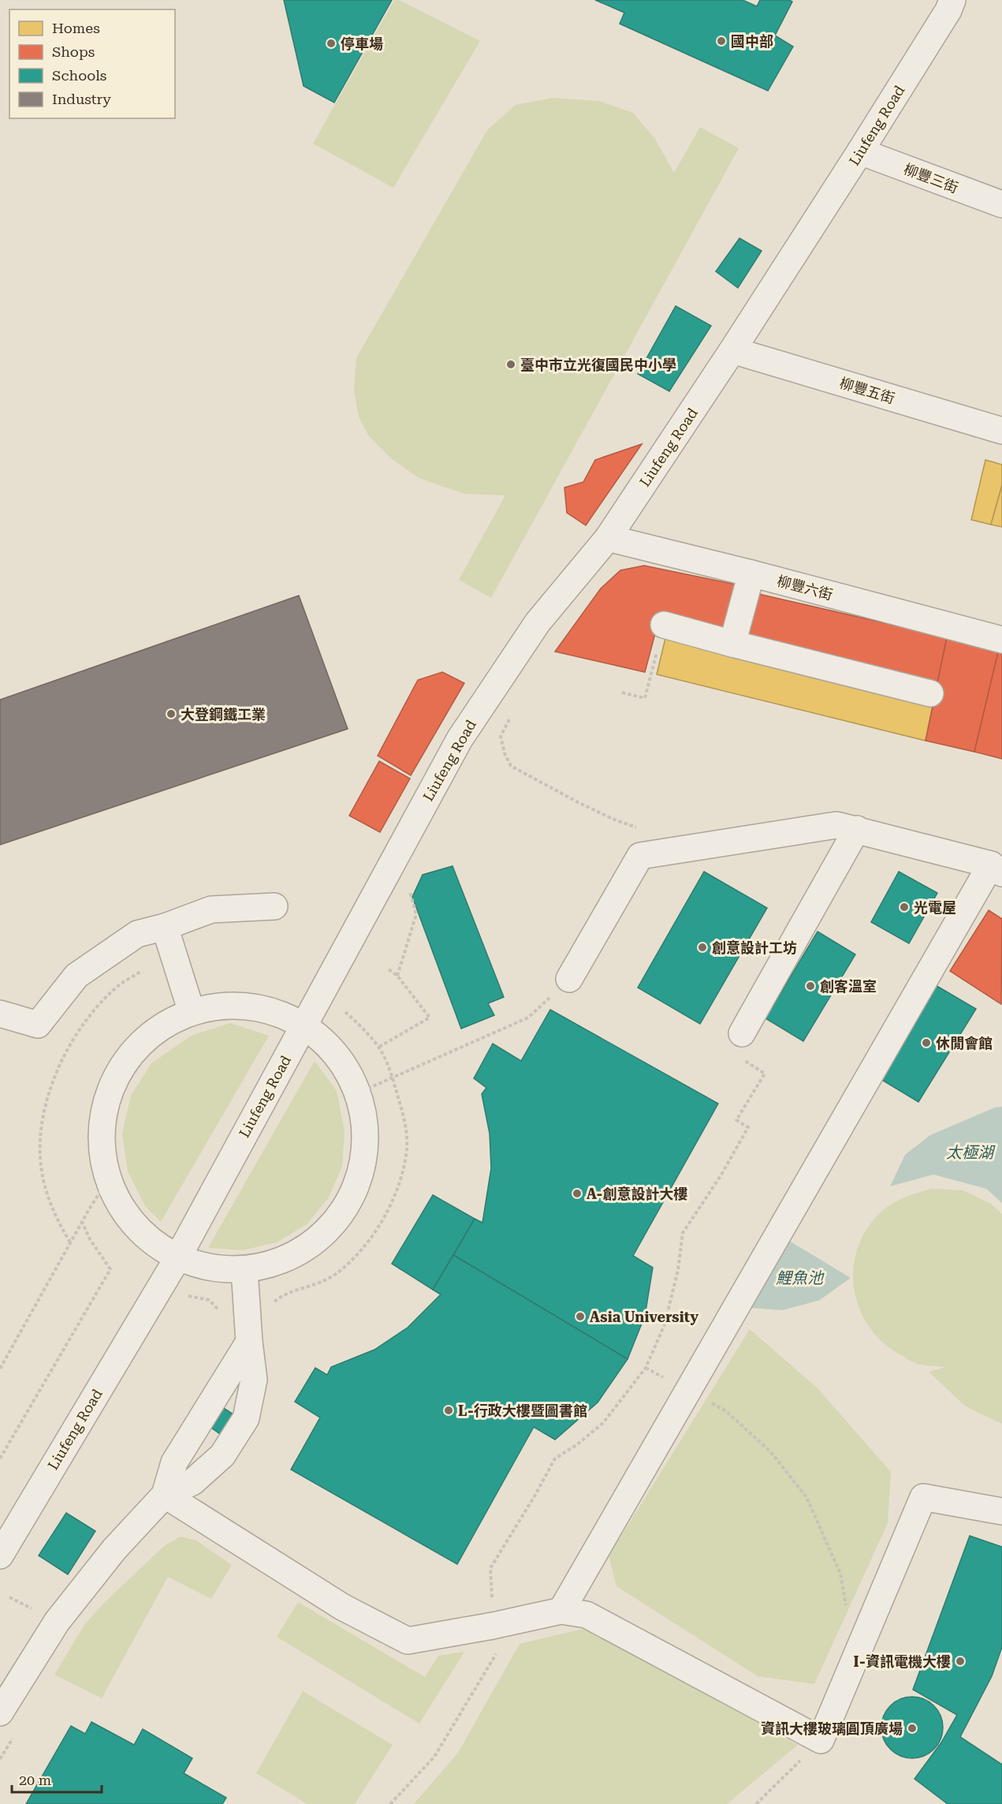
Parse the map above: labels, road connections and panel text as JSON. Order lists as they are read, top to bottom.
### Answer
{
  "streets": {
    "street": [
      "Liufeng Road",
      "柳豐三街",
      "柳豐五街",
      "柳豐六街"
    ]
  },
  "crossings": [
    ["Liufeng Road", "柳豐三街"],
    ["Liufeng Road", "柳豐五街"],
    ["Liufeng Road", "柳豐六街"]
  ],
  "water": ["太極湖", "鯉魚池"],
  "places": [
    "國中部",
    "停車場",
    "臺中市立光復國民中小學",
    "大登鋼鐵工業",
    "光電屋",
    "創意設計工坊",
    "創客溫室",
    "休閒會館",
    "A-創意設計大樓",
    "Asia University",
    "L-行政大樓暨圖書館",
    "I-資訊電機大樓",
    "資訊大樓玻璃圓頂廣場"
  ],
  "legend": [
    "Homes",
    "Shops",
    "Schools",
    "Industry"
  ],
  "scale_bar": "20 m"
}
